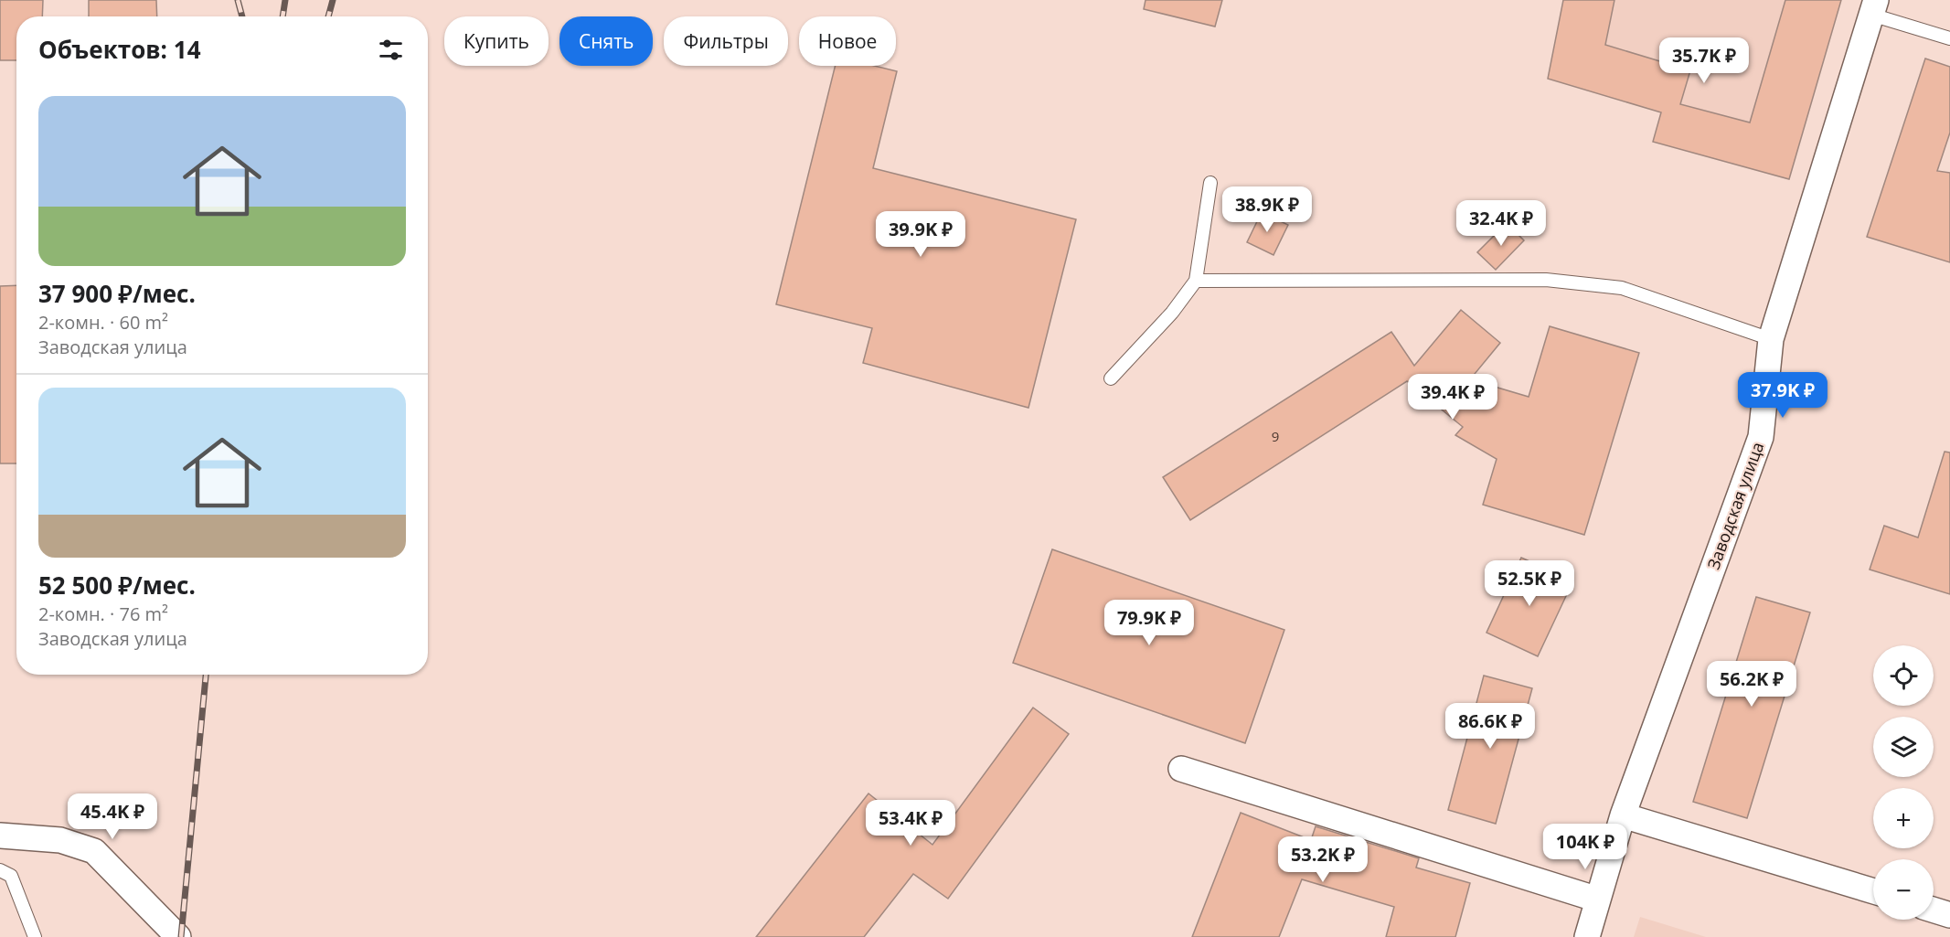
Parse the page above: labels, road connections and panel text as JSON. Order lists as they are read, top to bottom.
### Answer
{
  "streets": {
    "street": ["Заводская улица"]
  },
  "house_numbers": ["9"],
  "page": {
    "chip": [
      "Купить",
      "Снять",
      "Фильтры",
      "Новое"
    ],
    "heading": "Объектов: 14",
    "price": [
      "35.7K ₽",
      "38.9K ₽",
      "32.4K ₽",
      "39.9K ₽",
      "37.9K ₽",
      "39.4K ₽",
      "52.5K ₽",
      "79.9K ₽",
      "56.2K ₽",
      "86.6K ₽",
      "45.4K ₽",
      "53.4K ₽",
      "104K ₽",
      "53.2K ₽"
    ],
    "list": [
      {
        "name": "37 900 ₽/мес.",
        "note": "2-комн. · 60 m² · Заводская улица"
      },
      {
        "name": "52 500 ₽/мес.",
        "note": "2-комн. · 76 m² · Заводская улица"
      }
    ],
    "map_buttons": ["+", "−"]
  }
}
